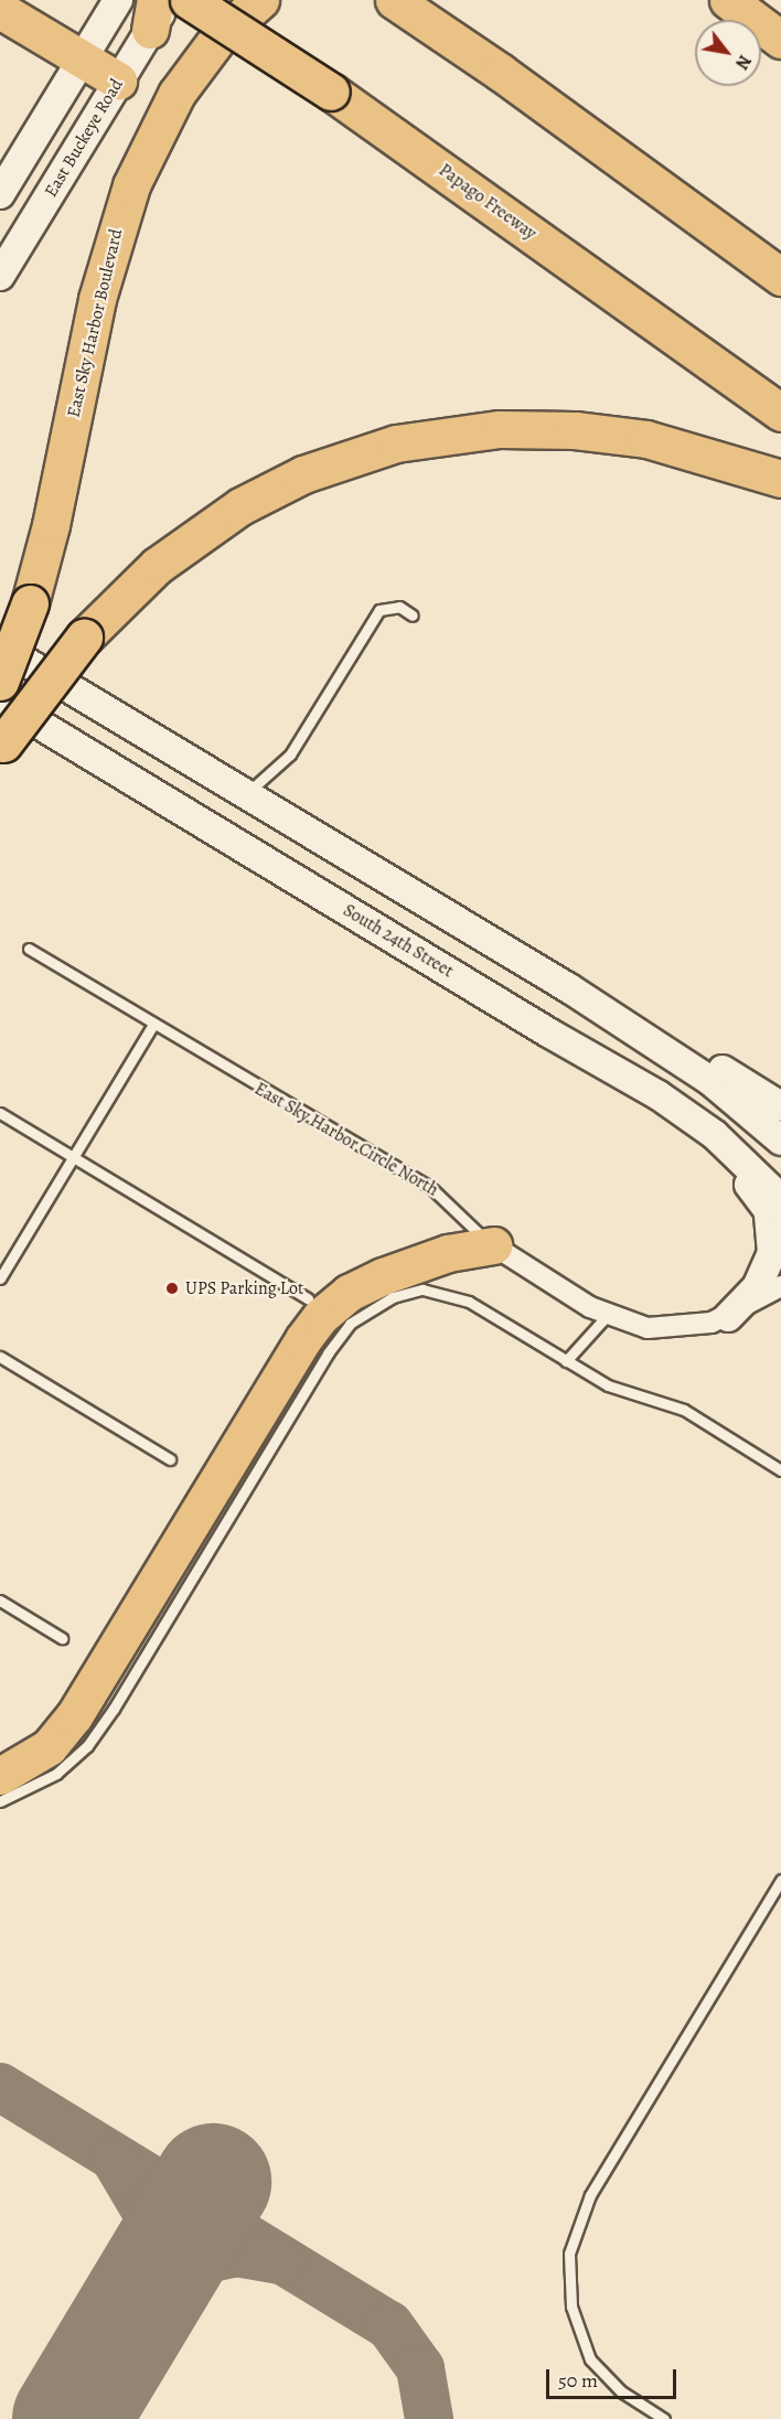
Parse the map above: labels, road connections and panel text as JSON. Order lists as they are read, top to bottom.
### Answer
{
  "streets": {
    "highway": ["Papago Freeway", "East Sky Harbor Boulevard"],
    "main road": ["East Buckeye Road", "South 24th Street"],
    "street": ["East Sky Harbor Circle North"]
  },
  "places": ["UPS Parking Lot"],
  "scale_bar": "50 m",
  "north": "bottom right"
}
